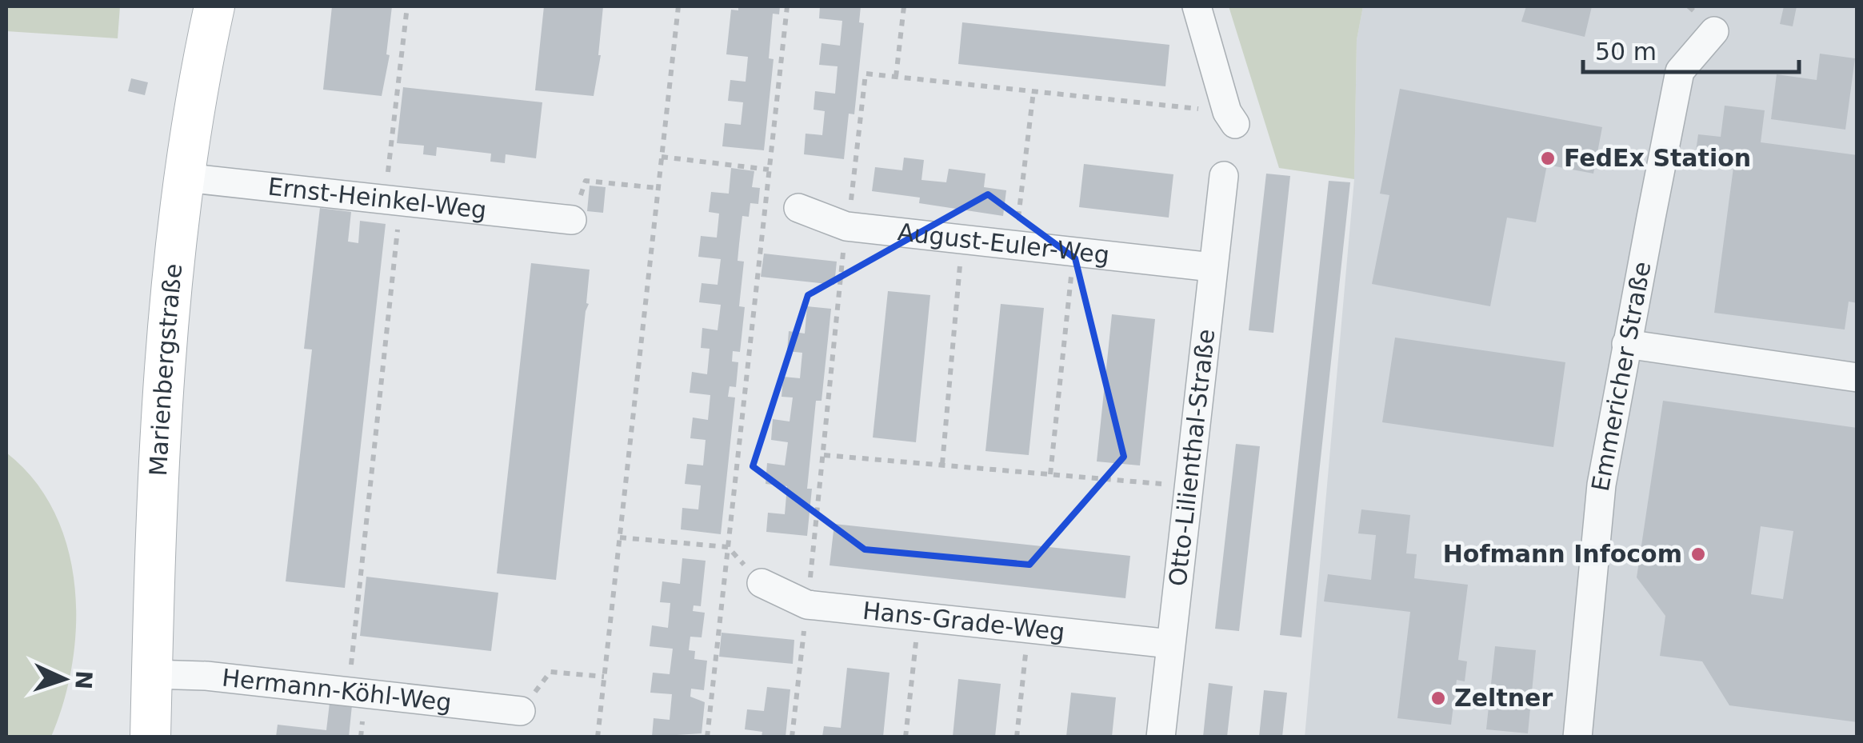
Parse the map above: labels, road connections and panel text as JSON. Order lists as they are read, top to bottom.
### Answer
{
  "streets": {
    "main road": ["Marienbergstraße"],
    "street": [
      "Ernst-Heinkel-Weg",
      "August-Euler-Weg",
      "Emmericher Straße",
      "Otto-Lilienthal-Straße",
      "Hans-Grade-Weg",
      "Hermann-Köhl-Weg"
    ]
  },
  "crossings": [
    ["Ernst-Heinkel-Weg", "Marienbergstraße"],
    ["August-Euler-Weg", "Otto-Lilienthal-Straße"],
    ["Marienbergstraße", "Hermann-Köhl-Weg"],
    ["Otto-Lilienthal-Straße", "Hans-Grade-Weg"]
  ],
  "places": ["FedEx Station", "Hofmann Infocom", "Zeltner"],
  "scale_bar": "50 m",
  "north": "right"
}
